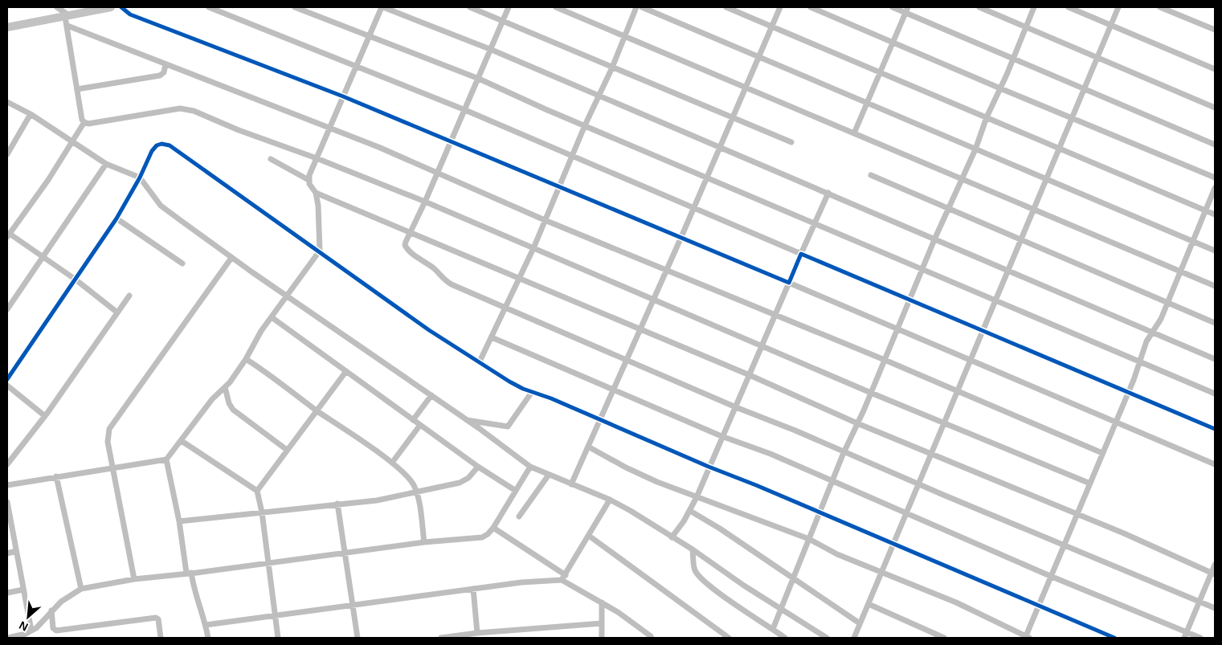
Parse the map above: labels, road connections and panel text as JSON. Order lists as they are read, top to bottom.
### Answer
{
  "north": "bottom left"
}
